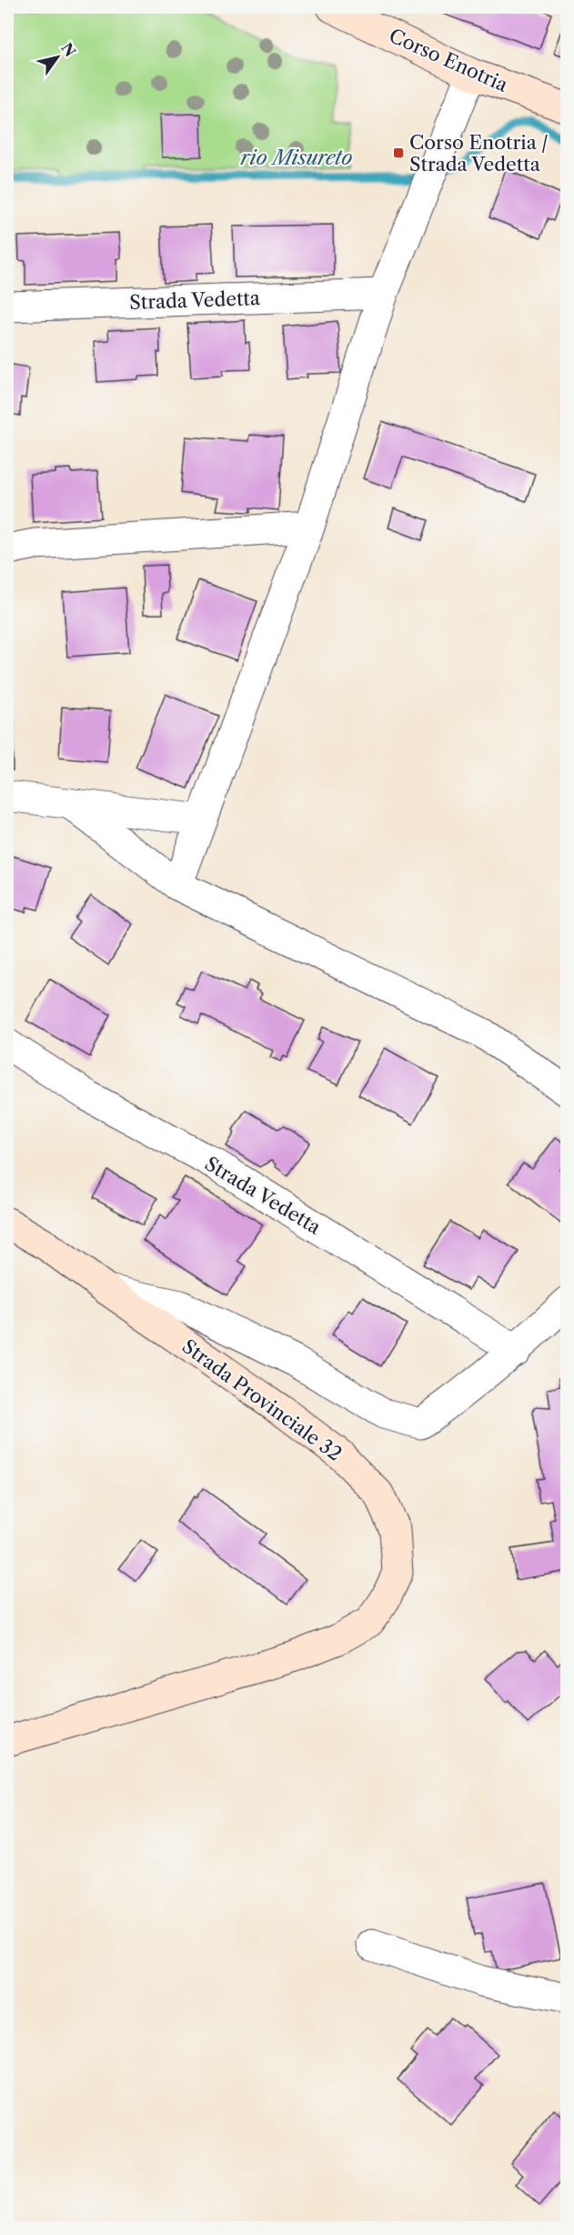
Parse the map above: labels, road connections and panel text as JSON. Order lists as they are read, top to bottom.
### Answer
{
  "streets": {
    "main road": ["Corso Enotria", "Strada Provinciale 32"],
    "street": ["Strada Vedetta"]
  },
  "water": ["rio Misureto"],
  "places": {
    "transit": ["Corso Enotria / Strada Vedetta"]
  },
  "north": "top right"
}
